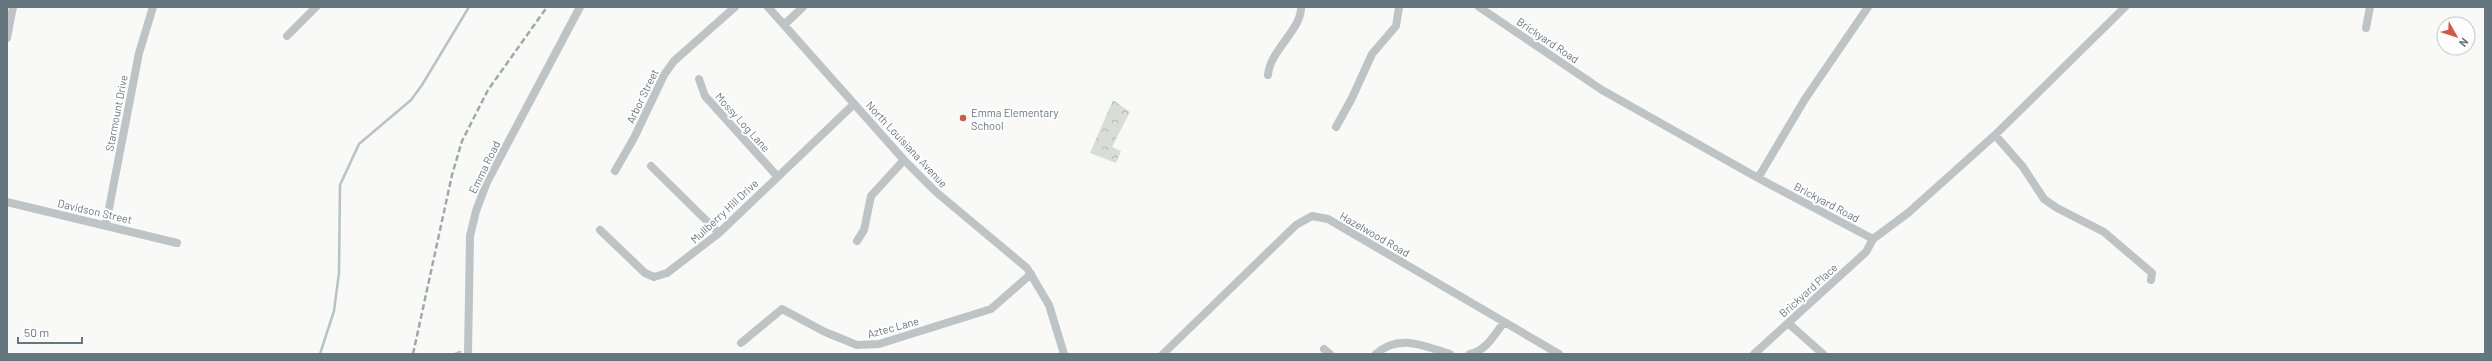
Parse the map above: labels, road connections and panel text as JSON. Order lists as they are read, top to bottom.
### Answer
{
  "streets": {
    "street": [
      "Brickyard Road",
      "Arbor Street",
      "Starmount Drive",
      "Mossy Log Lane",
      "North Louisiana Avenue",
      "Emma Road",
      "Davidson Street",
      "Mullberry Hill Drive",
      "Hazelwood Road",
      "Brickyard Place",
      "Aztec Lane"
    ]
  },
  "crossings": [
    ["Brickyard Road", "Brickyard Place"],
    ["Starmount Drive", "Davidson Street"],
    ["Mossy Log Lane", "Mullberry Hill Drive"],
    ["North Louisiana Avenue", "Mullberry Hill Drive"],
    ["North Louisiana Avenue", "Aztec Lane"]
  ],
  "places": ["Emma Elementary School"],
  "scale_bar": "50 m",
  "north": "bottom right"
}
